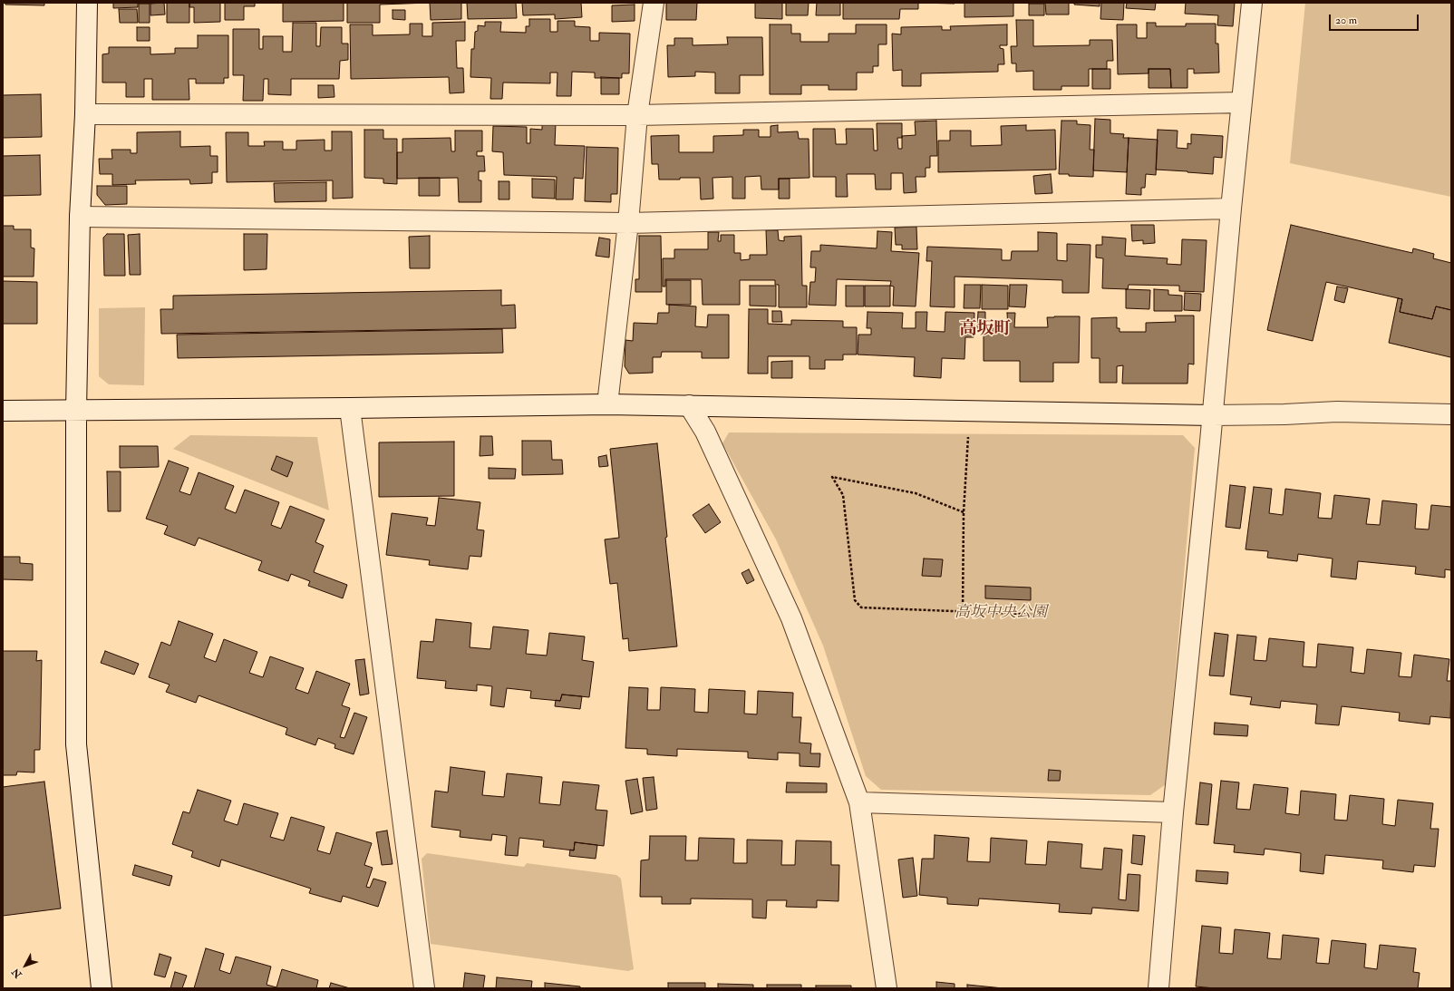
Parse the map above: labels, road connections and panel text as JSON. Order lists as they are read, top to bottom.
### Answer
{
  "districts": ["高坂町"],
  "parks": ["高坂中央公園"],
  "scale_bar": "20 m",
  "north": "bottom left"
}
